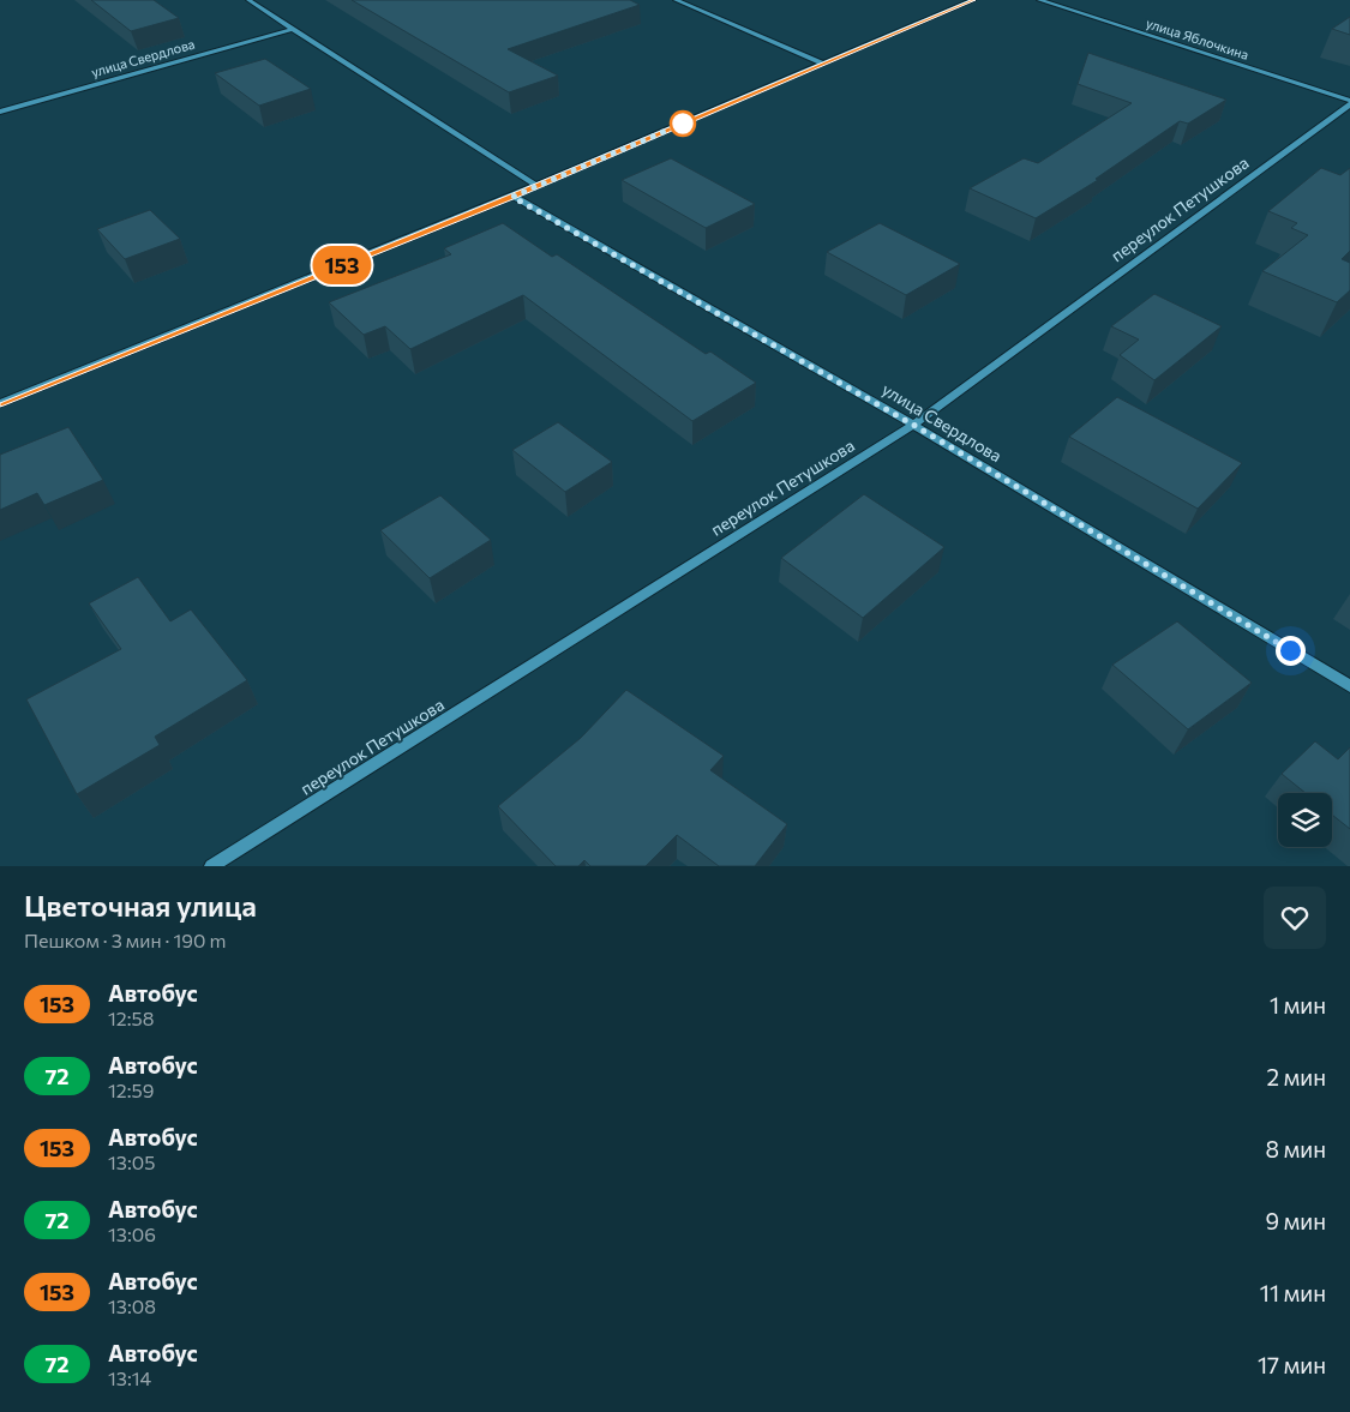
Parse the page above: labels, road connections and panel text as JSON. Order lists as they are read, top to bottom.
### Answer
{
  "streets": {
    "street": ["улица Яблочкина", "улица Свердлова", "переулок Петушкова"]
  },
  "crossings": [
    ["улица Яблочкина", "переулок Петушкова"],
    ["улица Свердлова", "переулок Петушкова"]
  ],
  "lines": ["bus line 153"],
  "page": {
    "on_map": "153",
    "heading": ["Цветочная улица", "Пешком · 3 мин · 190 m"],
    "list": [
      {
        "mark": "153",
        "name": "Автобус",
        "note": "12:58",
        "value": "1 мин"
      },
      {
        "mark": "72",
        "name": "Автобус",
        "note": "12:59",
        "value": "2 мин"
      },
      {
        "mark": "153",
        "name": "Автобус",
        "note": "13:05",
        "value": "8 мин"
      },
      {
        "mark": "72",
        "name": "Автобус",
        "note": "13:06",
        "value": "9 мин"
      },
      {
        "mark": "153",
        "name": "Автобус",
        "note": "13:08",
        "value": "11 мин"
      },
      {
        "mark": "72",
        "name": "Автобус",
        "note": "13:14",
        "value": "17 мин"
      }
    ]
  }
}
